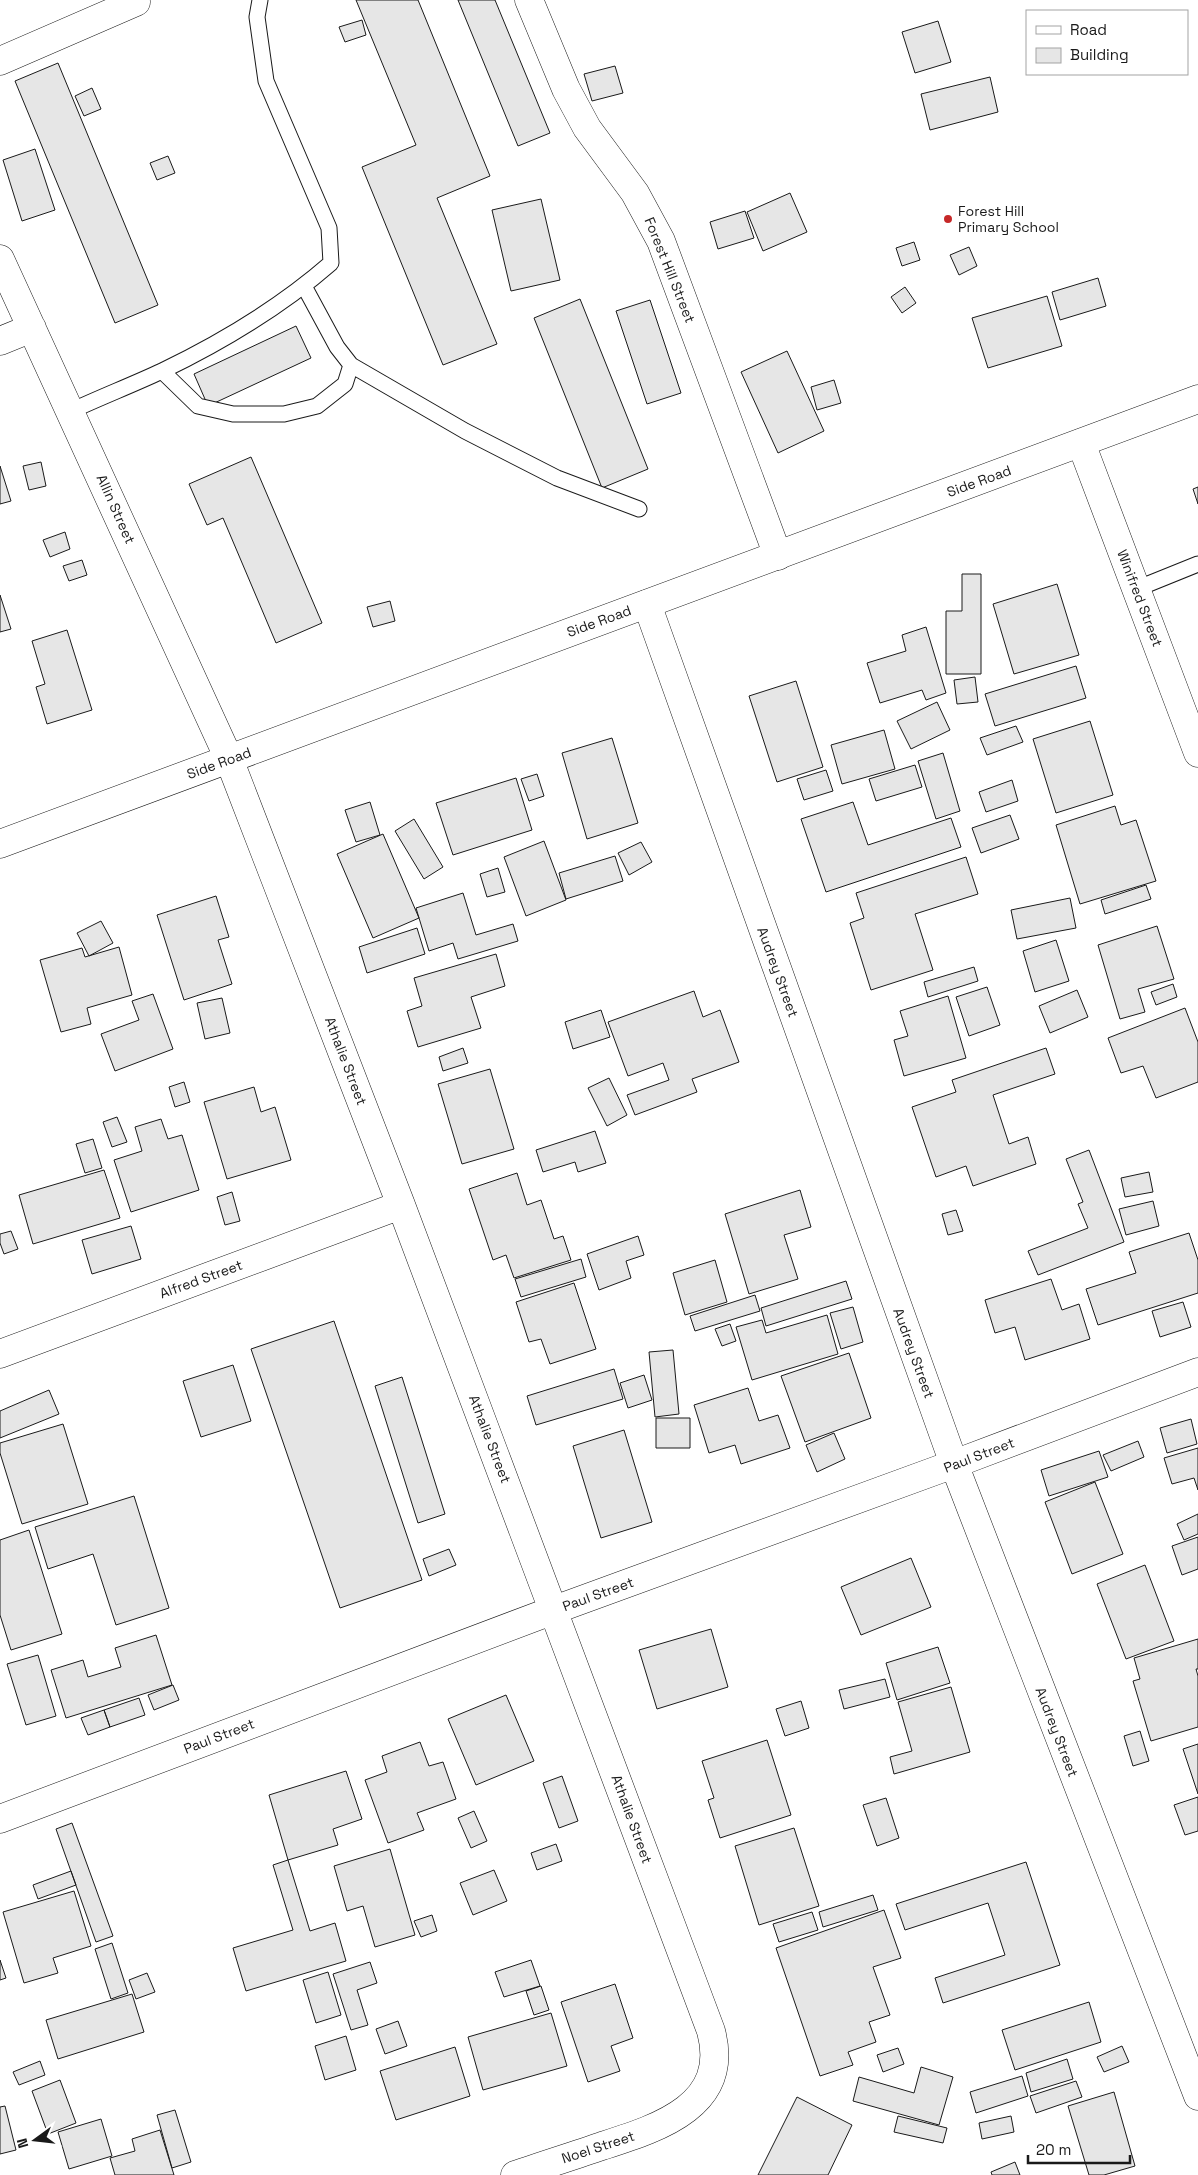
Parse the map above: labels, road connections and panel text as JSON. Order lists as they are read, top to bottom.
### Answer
{
  "streets": {
    "street": [
      "Forest Hill Street",
      "Side Road",
      "Allin Street",
      "Winifred Street",
      "Audrey Street",
      "Athalie Street",
      "Alfred Street",
      "Paul Street",
      "Noel Street"
    ]
  },
  "crossings": [
    ["Forest Hill Street", "Side Road"],
    ["Side Road", "Allin Street"],
    ["Side Road", "Winifred Street"],
    ["Side Road", "Audrey Street"],
    ["Side Road", "Athalie Street"],
    ["Allin Street", "Athalie Street"],
    ["Audrey Street", "Paul Street"],
    ["Athalie Street", "Alfred Street"],
    ["Athalie Street", "Paul Street"],
    ["Athalie Street", "Noel Street"]
  ],
  "places": ["Forest Hill Primary School"],
  "legend": ["Road", "Building"],
  "scale_bar": "20 m",
  "north": "left"
}
